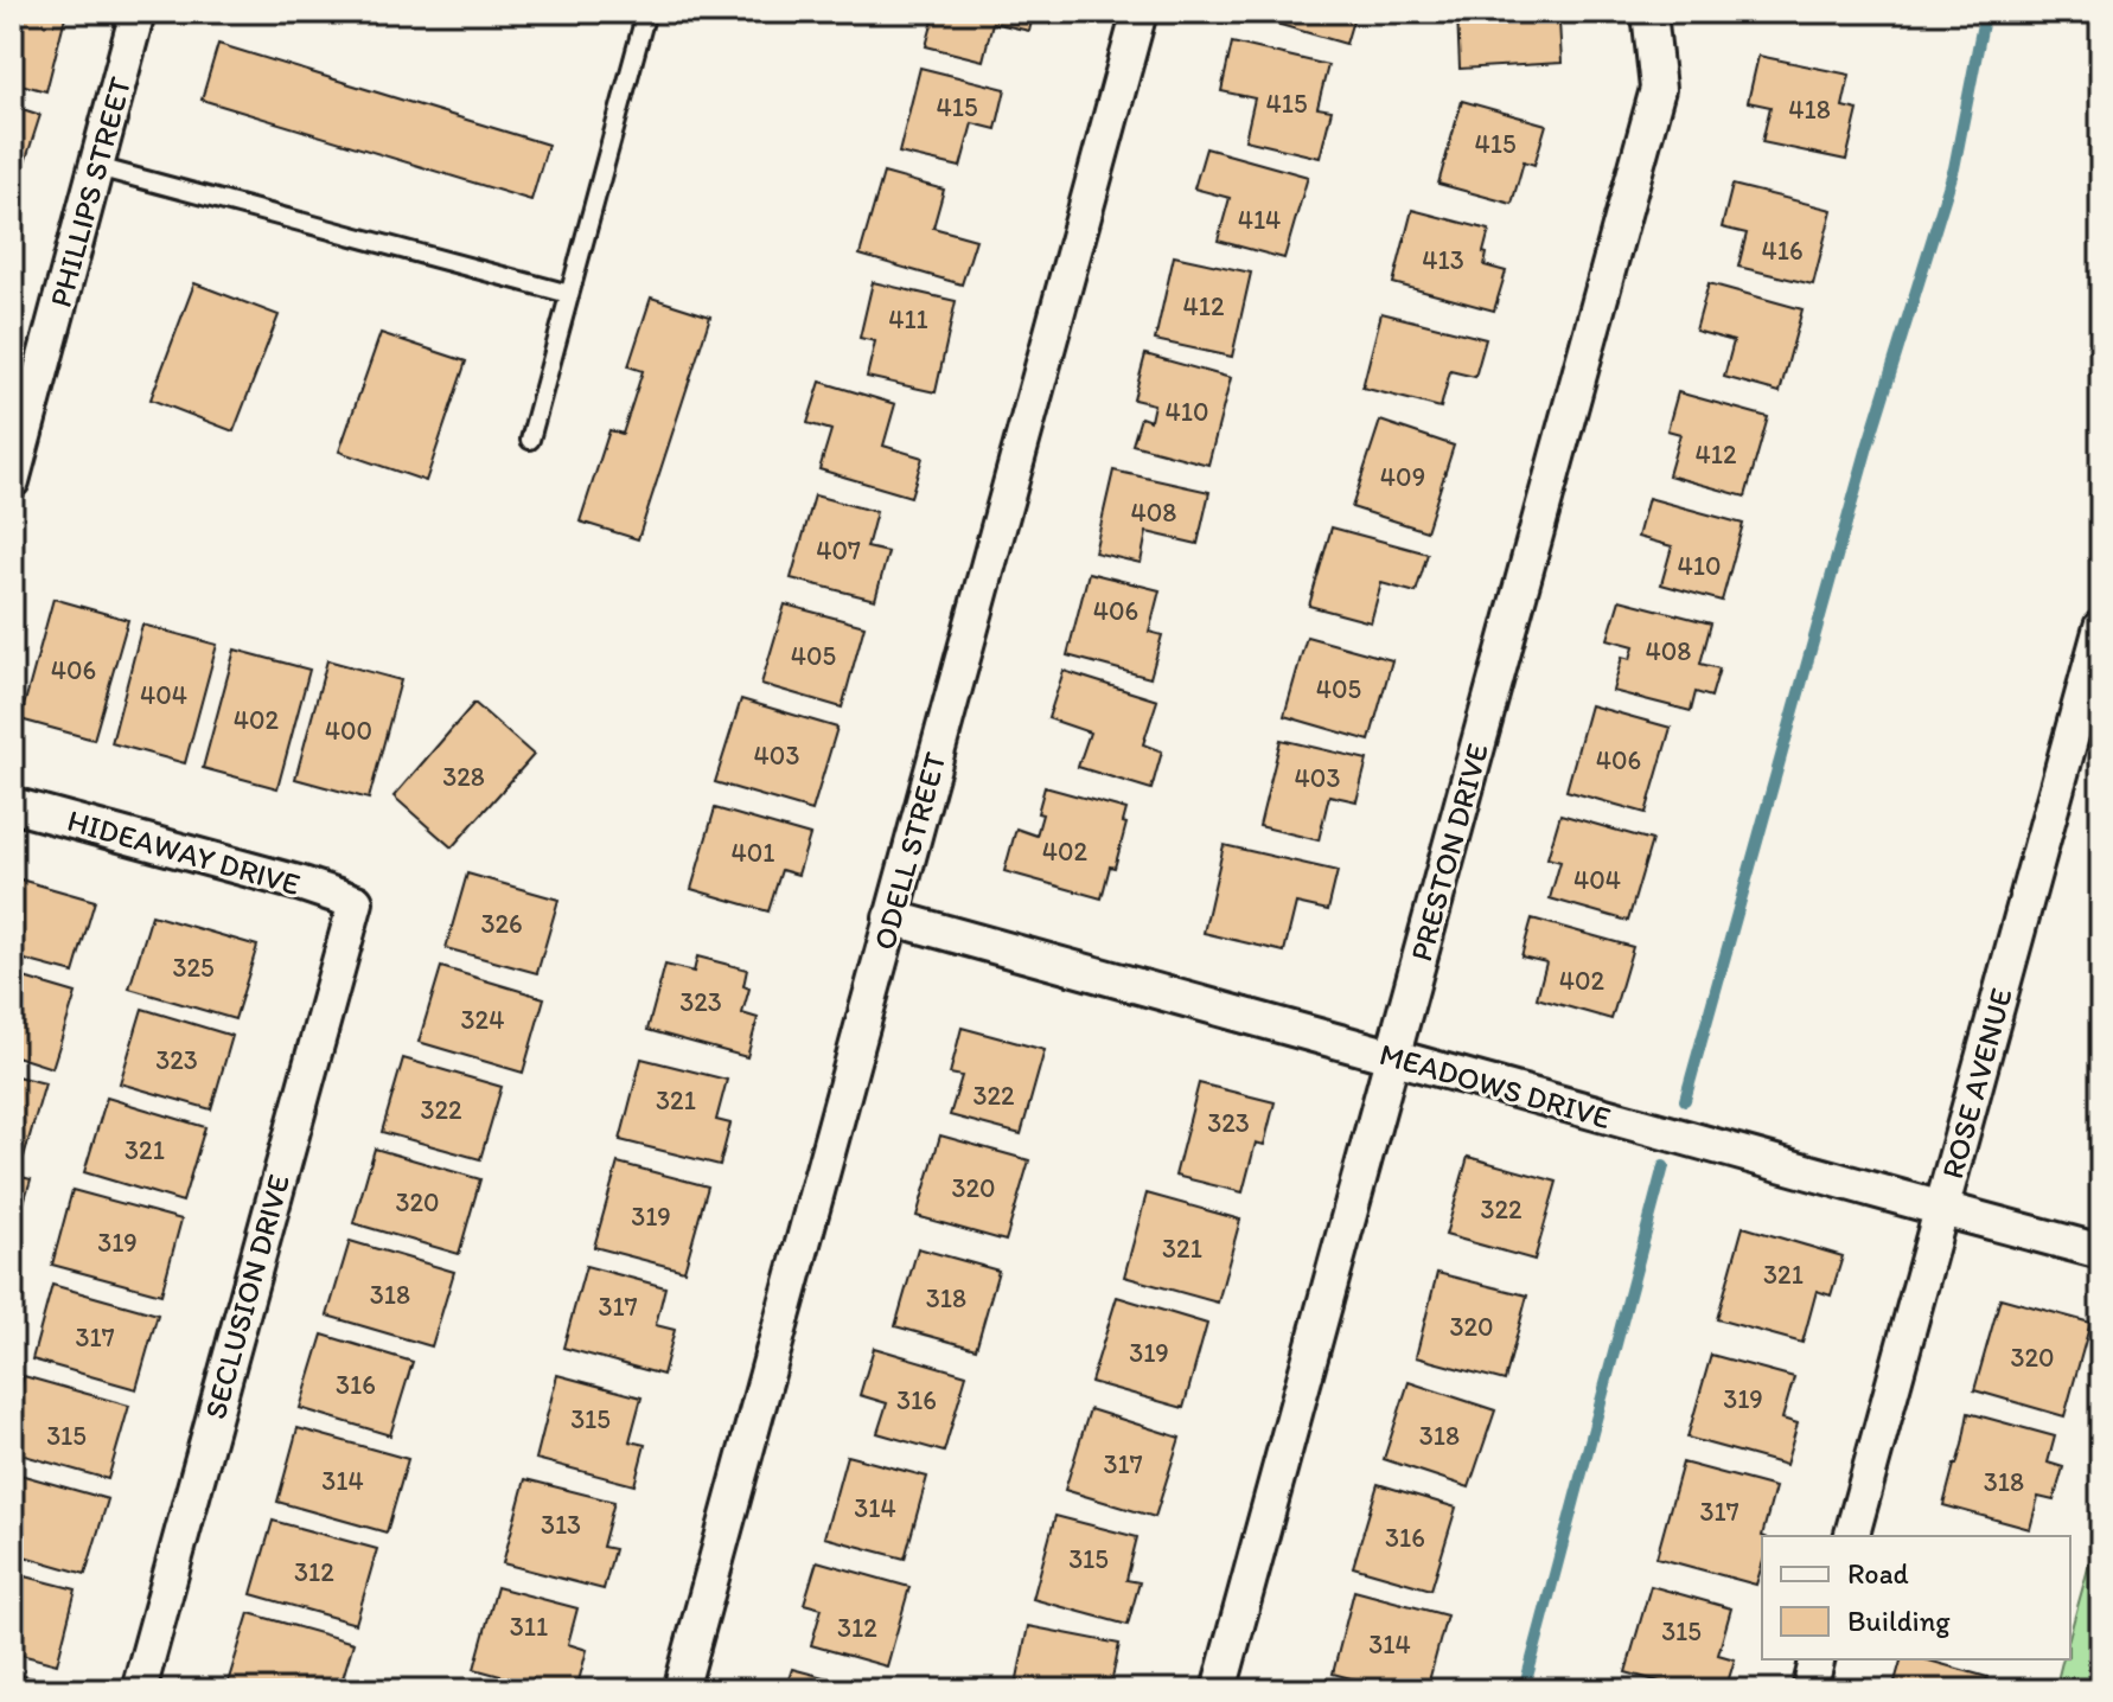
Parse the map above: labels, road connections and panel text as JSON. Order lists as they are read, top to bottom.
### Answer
{
  "streets": {
    "street": [
      "PHILLIPS STREET",
      "ODELL STREET",
      "HIDEAWAY DRIVE",
      "PRESTON DRIVE",
      "ROSE AVENUE",
      "MEADOWS DRIVE",
      "SECLUSION DRIVE"
    ]
  },
  "crossings": [
    ["ODELL STREET", "MEADOWS DRIVE"],
    ["HIDEAWAY DRIVE", "SECLUSION DRIVE"],
    ["PRESTON DRIVE", "MEADOWS DRIVE"],
    ["ROSE AVENUE", "MEADOWS DRIVE"]
  ],
  "house_numbers": [
    "415",
    "415",
    "418",
    "415",
    "414",
    "416",
    "413",
    "412",
    "411",
    "410",
    "412",
    "409",
    "408",
    "407",
    "410",
    "406",
    "408",
    "405",
    "406",
    "405",
    "404",
    "402",
    "400",
    "403",
    "406",
    "328",
    "403",
    "402",
    "401",
    "404",
    "326",
    "325",
    "402",
    "323",
    "324",
    "323",
    "322",
    "321",
    "322",
    "323",
    "321",
    "320",
    "320",
    "322",
    "319",
    "319",
    "321",
    "321",
    "318",
    "318",
    "317",
    "320",
    "317",
    "319",
    "320",
    "316",
    "319",
    "316",
    "315",
    "315",
    "318",
    "317",
    "314",
    "318",
    "314",
    "317",
    "313",
    "316",
    "315",
    "312",
    "311",
    "312",
    "315",
    "314"
  ],
  "legend": ["Road", "Building"]
}
